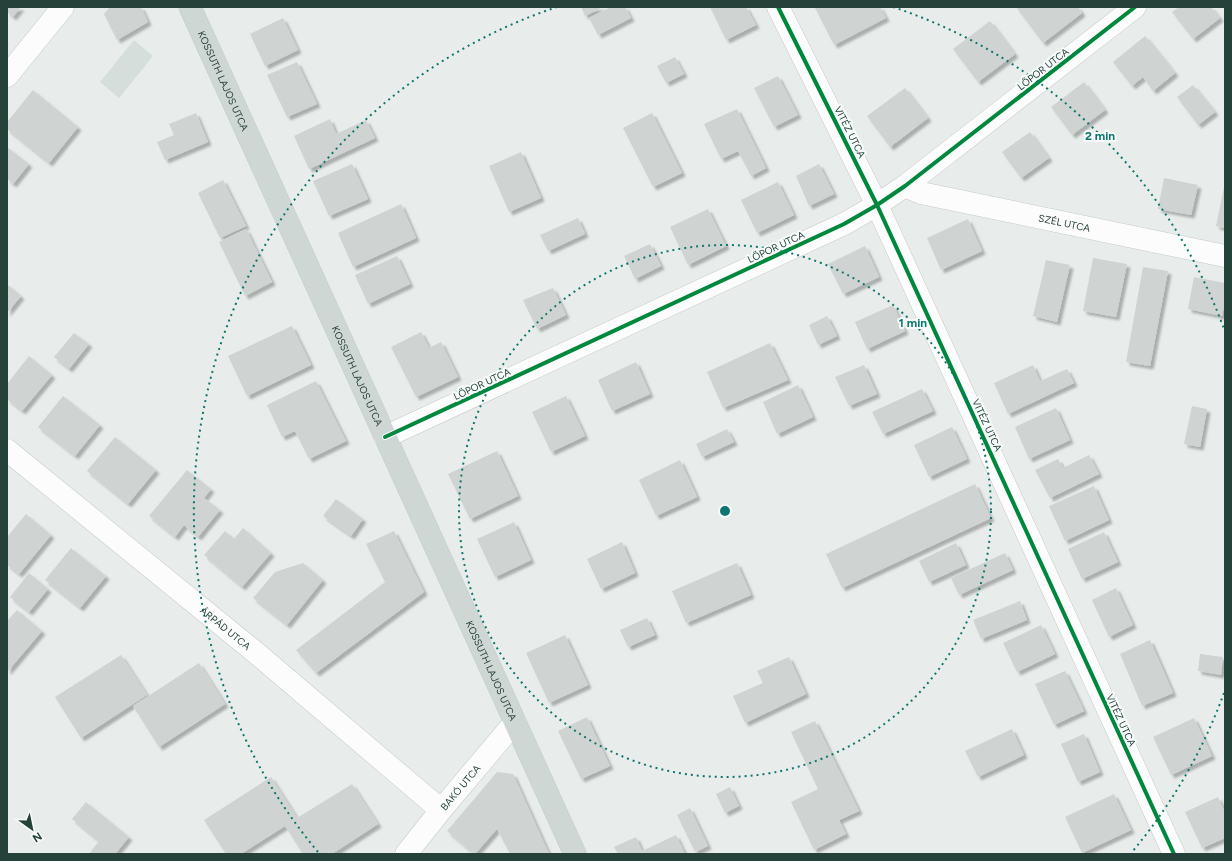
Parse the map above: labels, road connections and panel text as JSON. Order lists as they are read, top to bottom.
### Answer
{
  "streets": {
    "main road": ["KOSSUTH LAJOS UTCA"],
    "street": [
      "LŐPOR UTCA",
      "VITÉZ UTCA",
      "SZÉL UTCA",
      "ÁRPÁD UTCA",
      "BAKÓ UTCA"
    ]
  },
  "crossings": [
    ["LŐPOR UTCA", "KOSSUTH LAJOS UTCA"],
    ["LŐPOR UTCA", "VITÉZ UTCA"],
    ["LŐPOR UTCA", "SZÉL UTCA"],
    ["KOSSUTH LAJOS UTCA", "BAKÓ UTCA"],
    ["ÁRPÁD UTCA", "BAKÓ UTCA"]
  ],
  "north": "bottom right",
  "rings": ["2 min", "1 min"]
}
